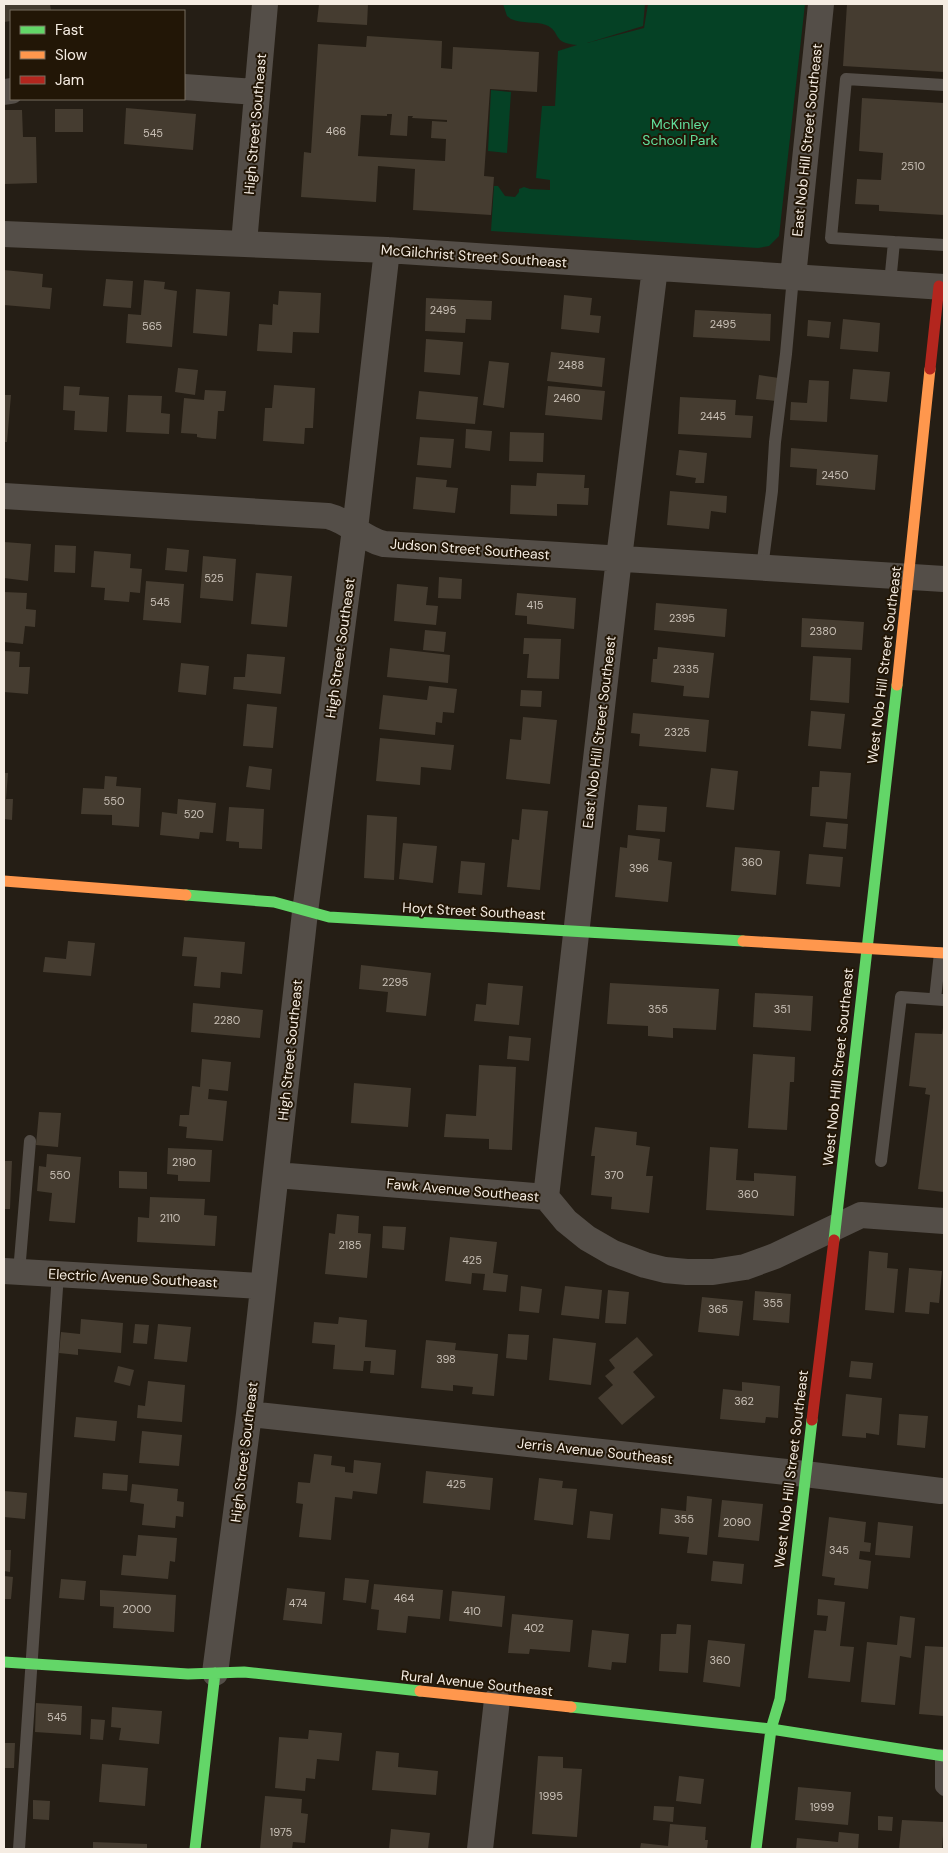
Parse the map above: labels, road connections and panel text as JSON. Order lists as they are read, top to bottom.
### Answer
{
  "streets": {
    "street": [
      "High Street Southeast",
      "East Nob Hill Street Southeast",
      "McGilchrist Street Southeast",
      "Judson Street Southeast",
      "West Nob Hill Street Southeast",
      "Hoyt Street Southeast",
      "Fawk Avenue Southeast",
      "Electric Avenue Southeast",
      "Jerris Avenue Southeast",
      "Rural Avenue Southeast"
    ]
  },
  "crossings": [
    ["High Street Southeast", "McGilchrist Street Southeast"],
    ["High Street Southeast", "Judson Street Southeast"],
    ["High Street Southeast", "Hoyt Street Southeast"],
    ["High Street Southeast", "Fawk Avenue Southeast"],
    ["High Street Southeast", "Electric Avenue Southeast"],
    ["High Street Southeast", "Jerris Avenue Southeast"],
    ["High Street Southeast", "Rural Avenue Southeast"],
    ["East Nob Hill Street Southeast", "McGilchrist Street Southeast"],
    ["East Nob Hill Street Southeast", "Judson Street Southeast"],
    ["East Nob Hill Street Southeast", "Hoyt Street Southeast"],
    ["East Nob Hill Street Southeast", "Fawk Avenue Southeast"],
    ["McGilchrist Street Southeast", "West Nob Hill Street Southeast"],
    ["Judson Street Southeast", "West Nob Hill Street Southeast"],
    ["West Nob Hill Street Southeast", "Hoyt Street Southeast"],
    ["West Nob Hill Street Southeast", "Fawk Avenue Southeast"],
    ["West Nob Hill Street Southeast", "Jerris Avenue Southeast"],
    ["West Nob Hill Street Southeast", "Rural Avenue Southeast"]
  ],
  "parks": ["McKinley School Park"],
  "house_numbers": [
    "466",
    "545",
    "2510",
    "2495",
    "2495",
    "565",
    "2488",
    "2460",
    "2445",
    "2450",
    "525",
    "545",
    "415",
    "2395",
    "2380",
    "2335",
    "2325",
    "550",
    "520",
    "360",
    "396",
    "2295",
    "355",
    "351",
    "2280",
    "2190",
    "550",
    "370",
    "360",
    "2110",
    "2185",
    "425",
    "355",
    "365",
    "398",
    "362",
    "425",
    "355",
    "2090",
    "345",
    "464",
    "474",
    "2000",
    "410",
    "402",
    "360",
    "545",
    "1995",
    "1999",
    "1975"
  ],
  "legend": ["Fast", "Slow", "Jam"]
}
